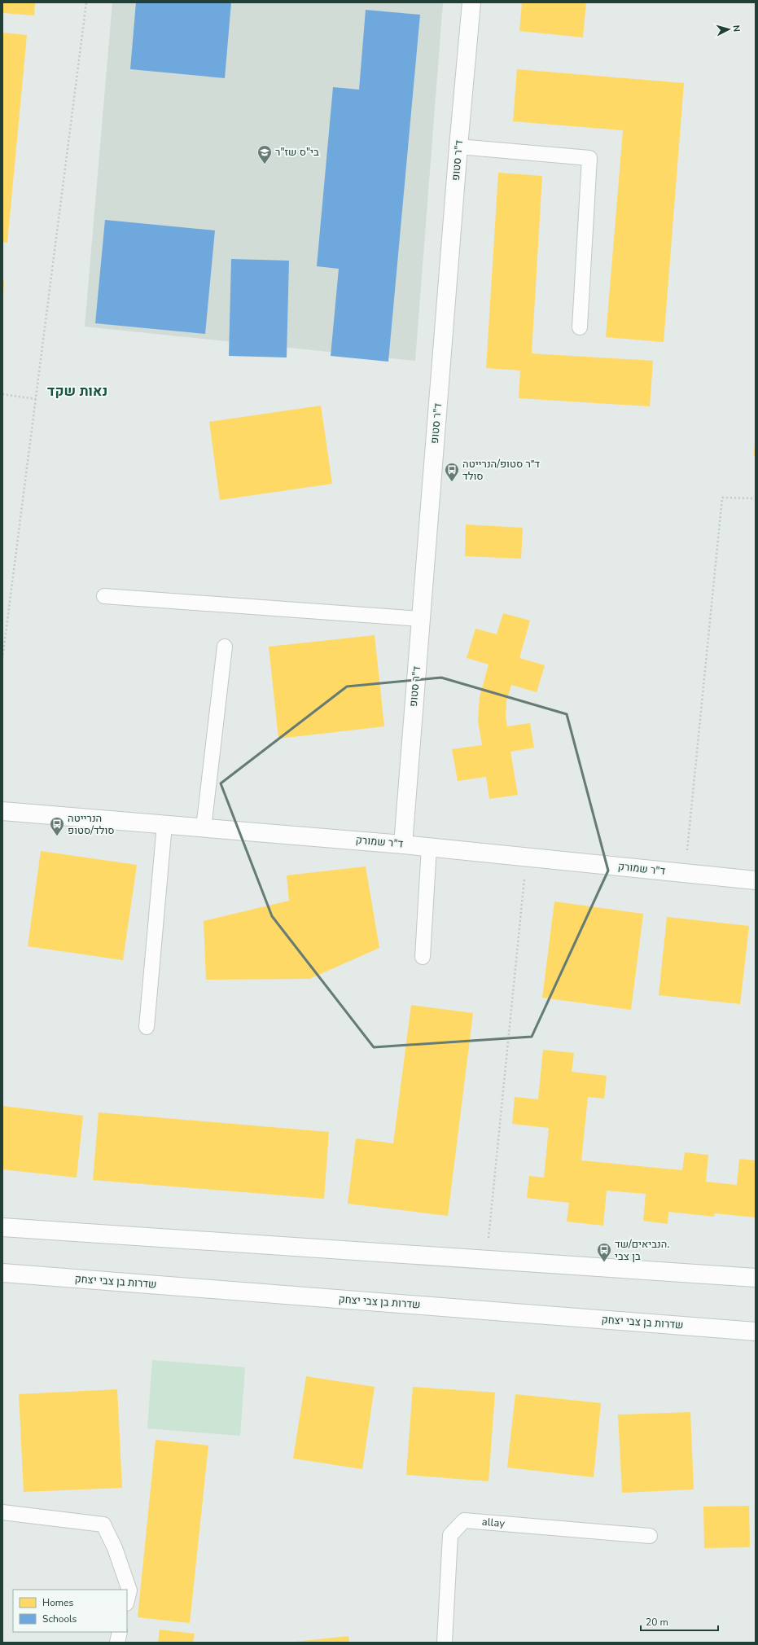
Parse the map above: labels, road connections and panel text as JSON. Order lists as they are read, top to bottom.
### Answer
{
  "streets": {
    "street": ["ד\"ר סטופ", "ד\"ר שמורק", "שדרות בן צבי יצחק"],
    "lane": ["allay"]
  },
  "crossings": [
    ["ד\"ר סטופ", "ד\"ר שמורק"]
  ],
  "districts": ["נאות שקד"],
  "places": {
    "school or university": ["בי\"ס שז\"ר"],
    "bus stop": ["ד״ר סטופ/הנרייטה סולד", "הנרייטה סולד/סטופ", "הנביאים/שד. בן צבי"]
  },
  "legend": ["Homes", "Schools"],
  "scale_bar": "20 m",
  "north": "right"
}
